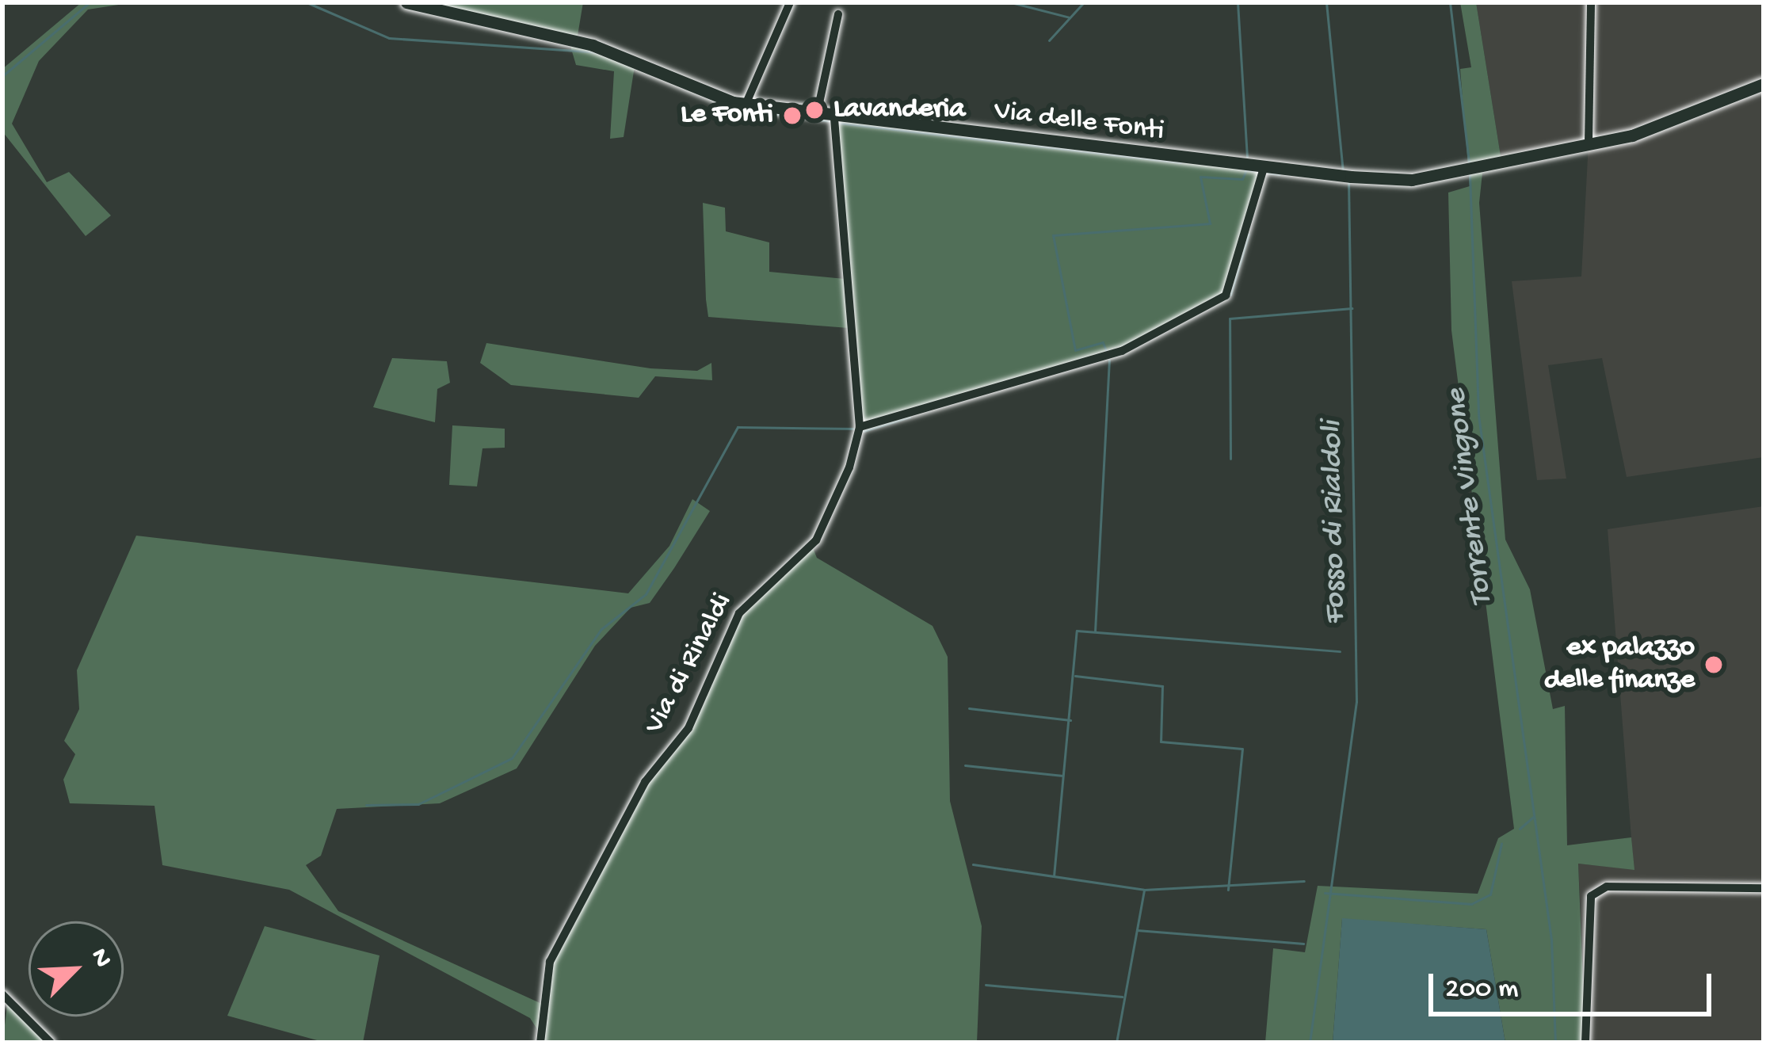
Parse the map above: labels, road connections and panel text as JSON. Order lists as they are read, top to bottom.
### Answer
{
  "streets": {
    "street": ["Via delle Fonti", "Via di Rinaldi"]
  },
  "crossings": [
    ["Via delle Fonti", "Via di Rinaldi"]
  ],
  "water": ["Torrente Vingone", "Fosso di Rialdoli"],
  "places": ["Lavanderia", "Le Fonti", "ex palazzo delle finanze"],
  "scale_bar": "200 m",
  "north": "top right"
}
